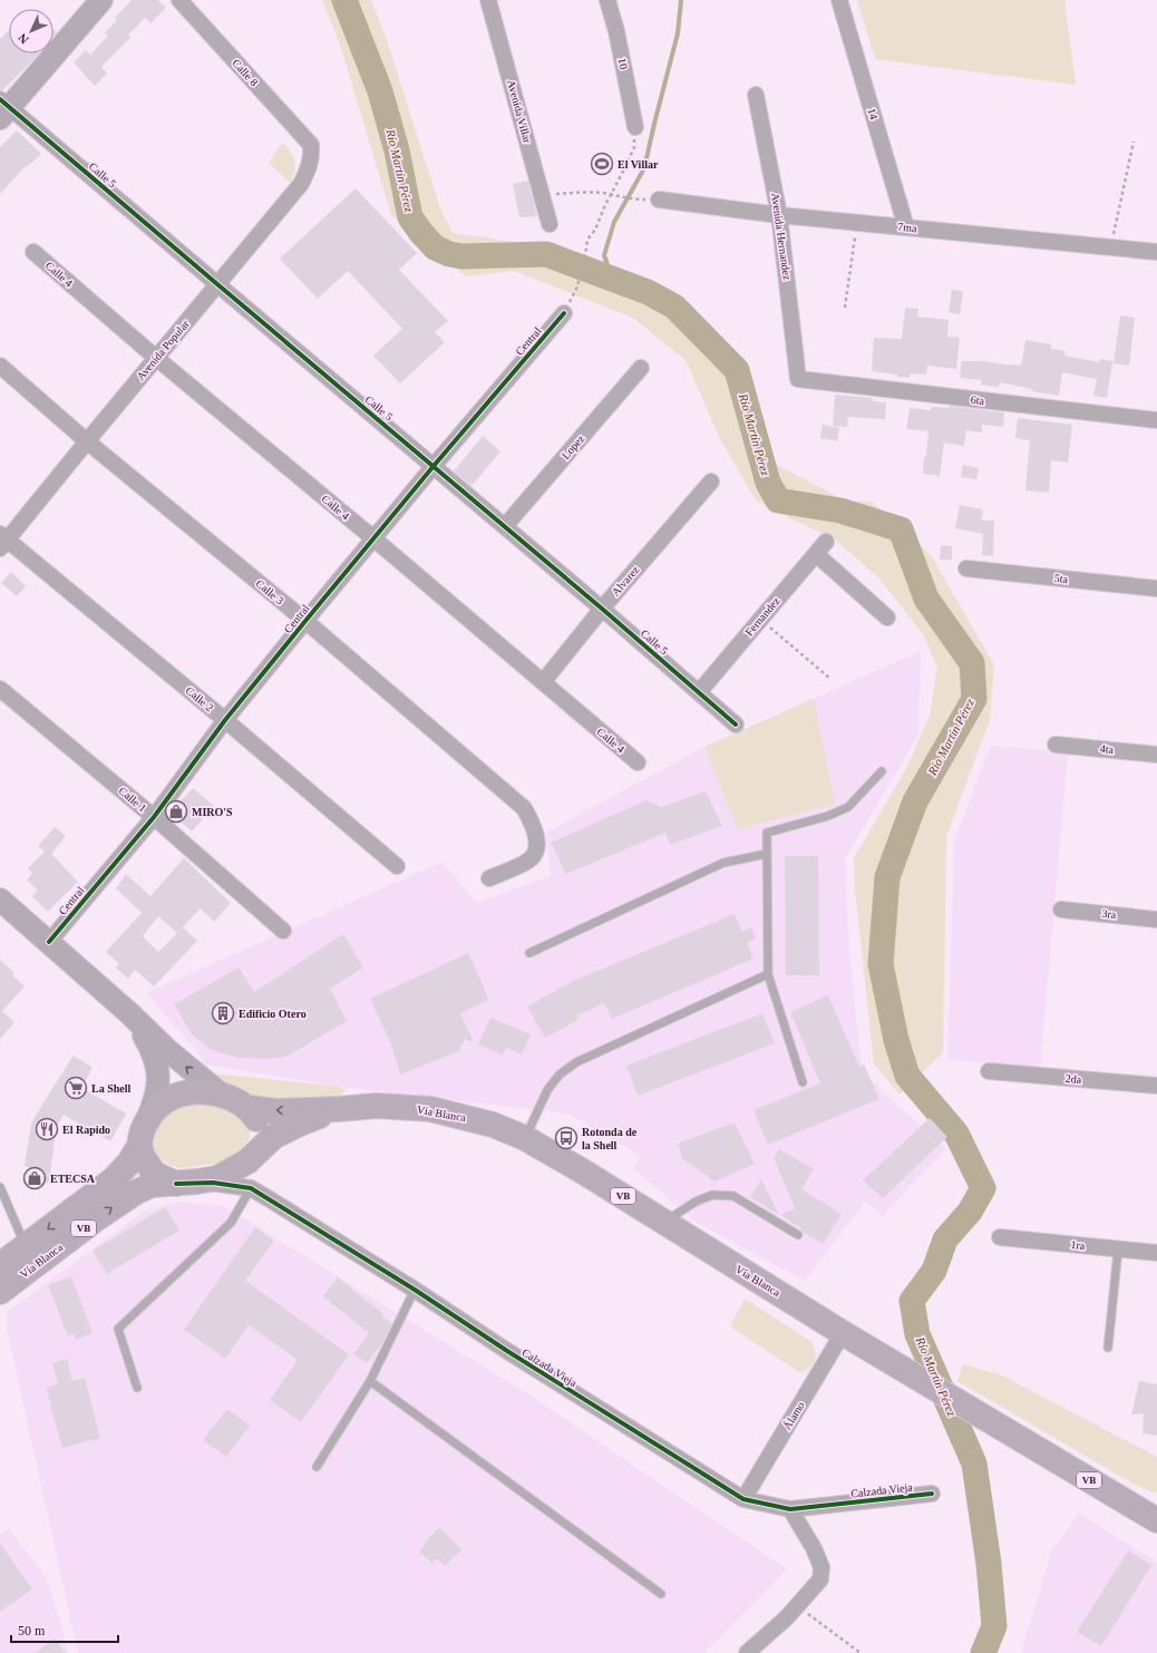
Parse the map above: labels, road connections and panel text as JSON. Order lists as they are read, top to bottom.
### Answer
{
  "streets": {
    "main road": ["Vía Blanca", "VB"],
    "street": [
      "10",
      "Calle 8",
      "Avenida Villar",
      "14",
      "Calle 5",
      "7ma",
      "Avenida Hernandez",
      "Calle 4",
      "Central",
      "Avenida Popular",
      "6ta",
      "Lopez",
      "5ta",
      "Alvarez",
      "Calle 3",
      "Fernandez",
      "Calle 2",
      "4ta",
      "Calle 1",
      "3ra",
      "2da",
      "1ra",
      "Calzada Vieja",
      "Álamo"
    ]
  },
  "crossings": [
    ["Calle 8", "Avenida Popular"],
    ["14", "7ma"],
    ["Calle 5", "Central"],
    ["Calle 5", "Avenida Popular"],
    ["Calle 5", "Lopez"],
    ["Calle 5", "Alvarez"],
    ["Calle 5", "Fernandez"],
    ["7ma", "Avenida Hernandez"],
    ["Avenida Hernandez", "6ta"],
    ["Calle 4", "Central"],
    ["Calle 4", "Avenida Popular"],
    ["Calle 4", "Alvarez"],
    ["Central", "Calle 3"],
    ["Central", "Calle 2"],
    ["Central", "Calle 1"],
    ["Avenida Popular", "Calle 3"],
    ["Avenida Popular", "Calle 2"],
    ["Vía Blanca", "VB"],
    ["Vía Blanca", "Calzada Vieja"],
    ["Vía Blanca", "Álamo"],
    ["VB", "Calzada Vieja"],
    ["Calzada Vieja", "Álamo"]
  ],
  "water": ["Río Martín Pérez"],
  "places": {
    "sports": ["El Villar"],
    "shop": ["MIRO'S", "ETECSA"],
    "building": ["Edificio Otero"],
    "supermarket": ["La Shell"],
    "restaurant": ["El Rapido"],
    "bus stop": ["Rotonda de la Shell"]
  },
  "scale_bar": "50 m",
  "north": "bottom left"
}
